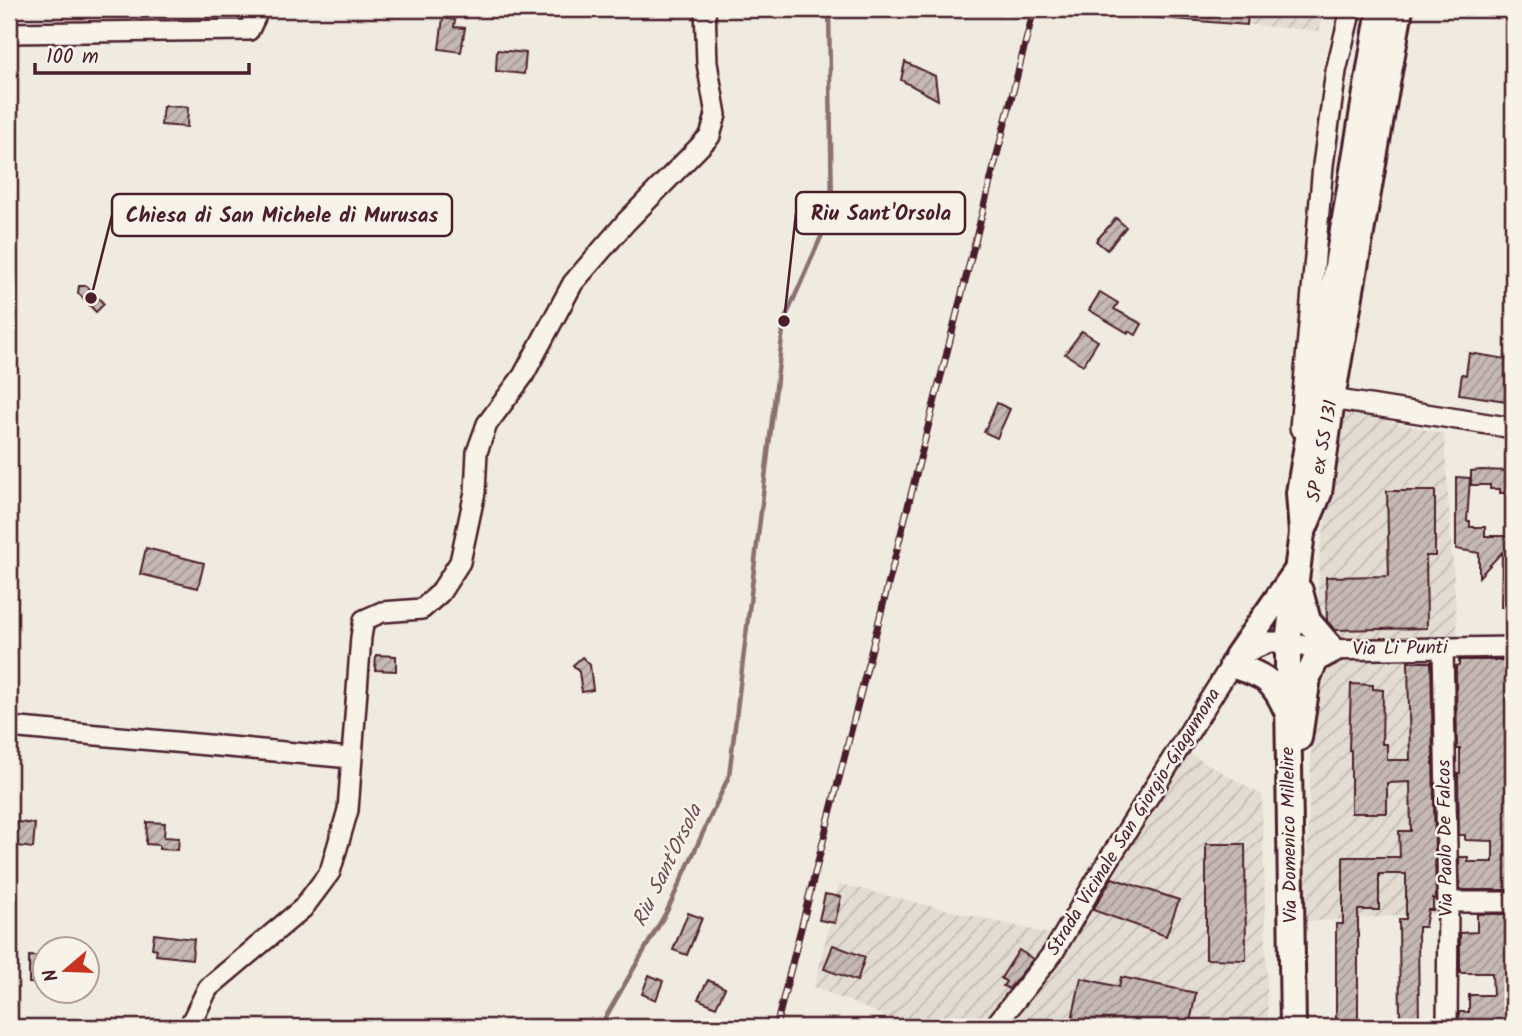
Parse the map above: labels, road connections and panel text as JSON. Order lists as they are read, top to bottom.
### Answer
{
  "streets": {
    "main road": ["SP ex SS 131", "Via Domenico Millelire"],
    "street": ["Via Li Punti", "Strada Vicinale San Giorgio-Giagumona", "Via Paolo De Falcos"]
  },
  "crossings": [
    ["SP ex SS 131", "Via Domenico Millelire"],
    ["Via Li Punti", "Via Domenico Millelire"],
    ["Via Li Punti", "Via Paolo De Falcos"]
  ],
  "water": ["Riu Sant'Orsola"],
  "places": ["Chiesa di San Michele di Murusas", "Riu Sant'Orsola"],
  "scale_bar": "100 m",
  "north": "left"
}
